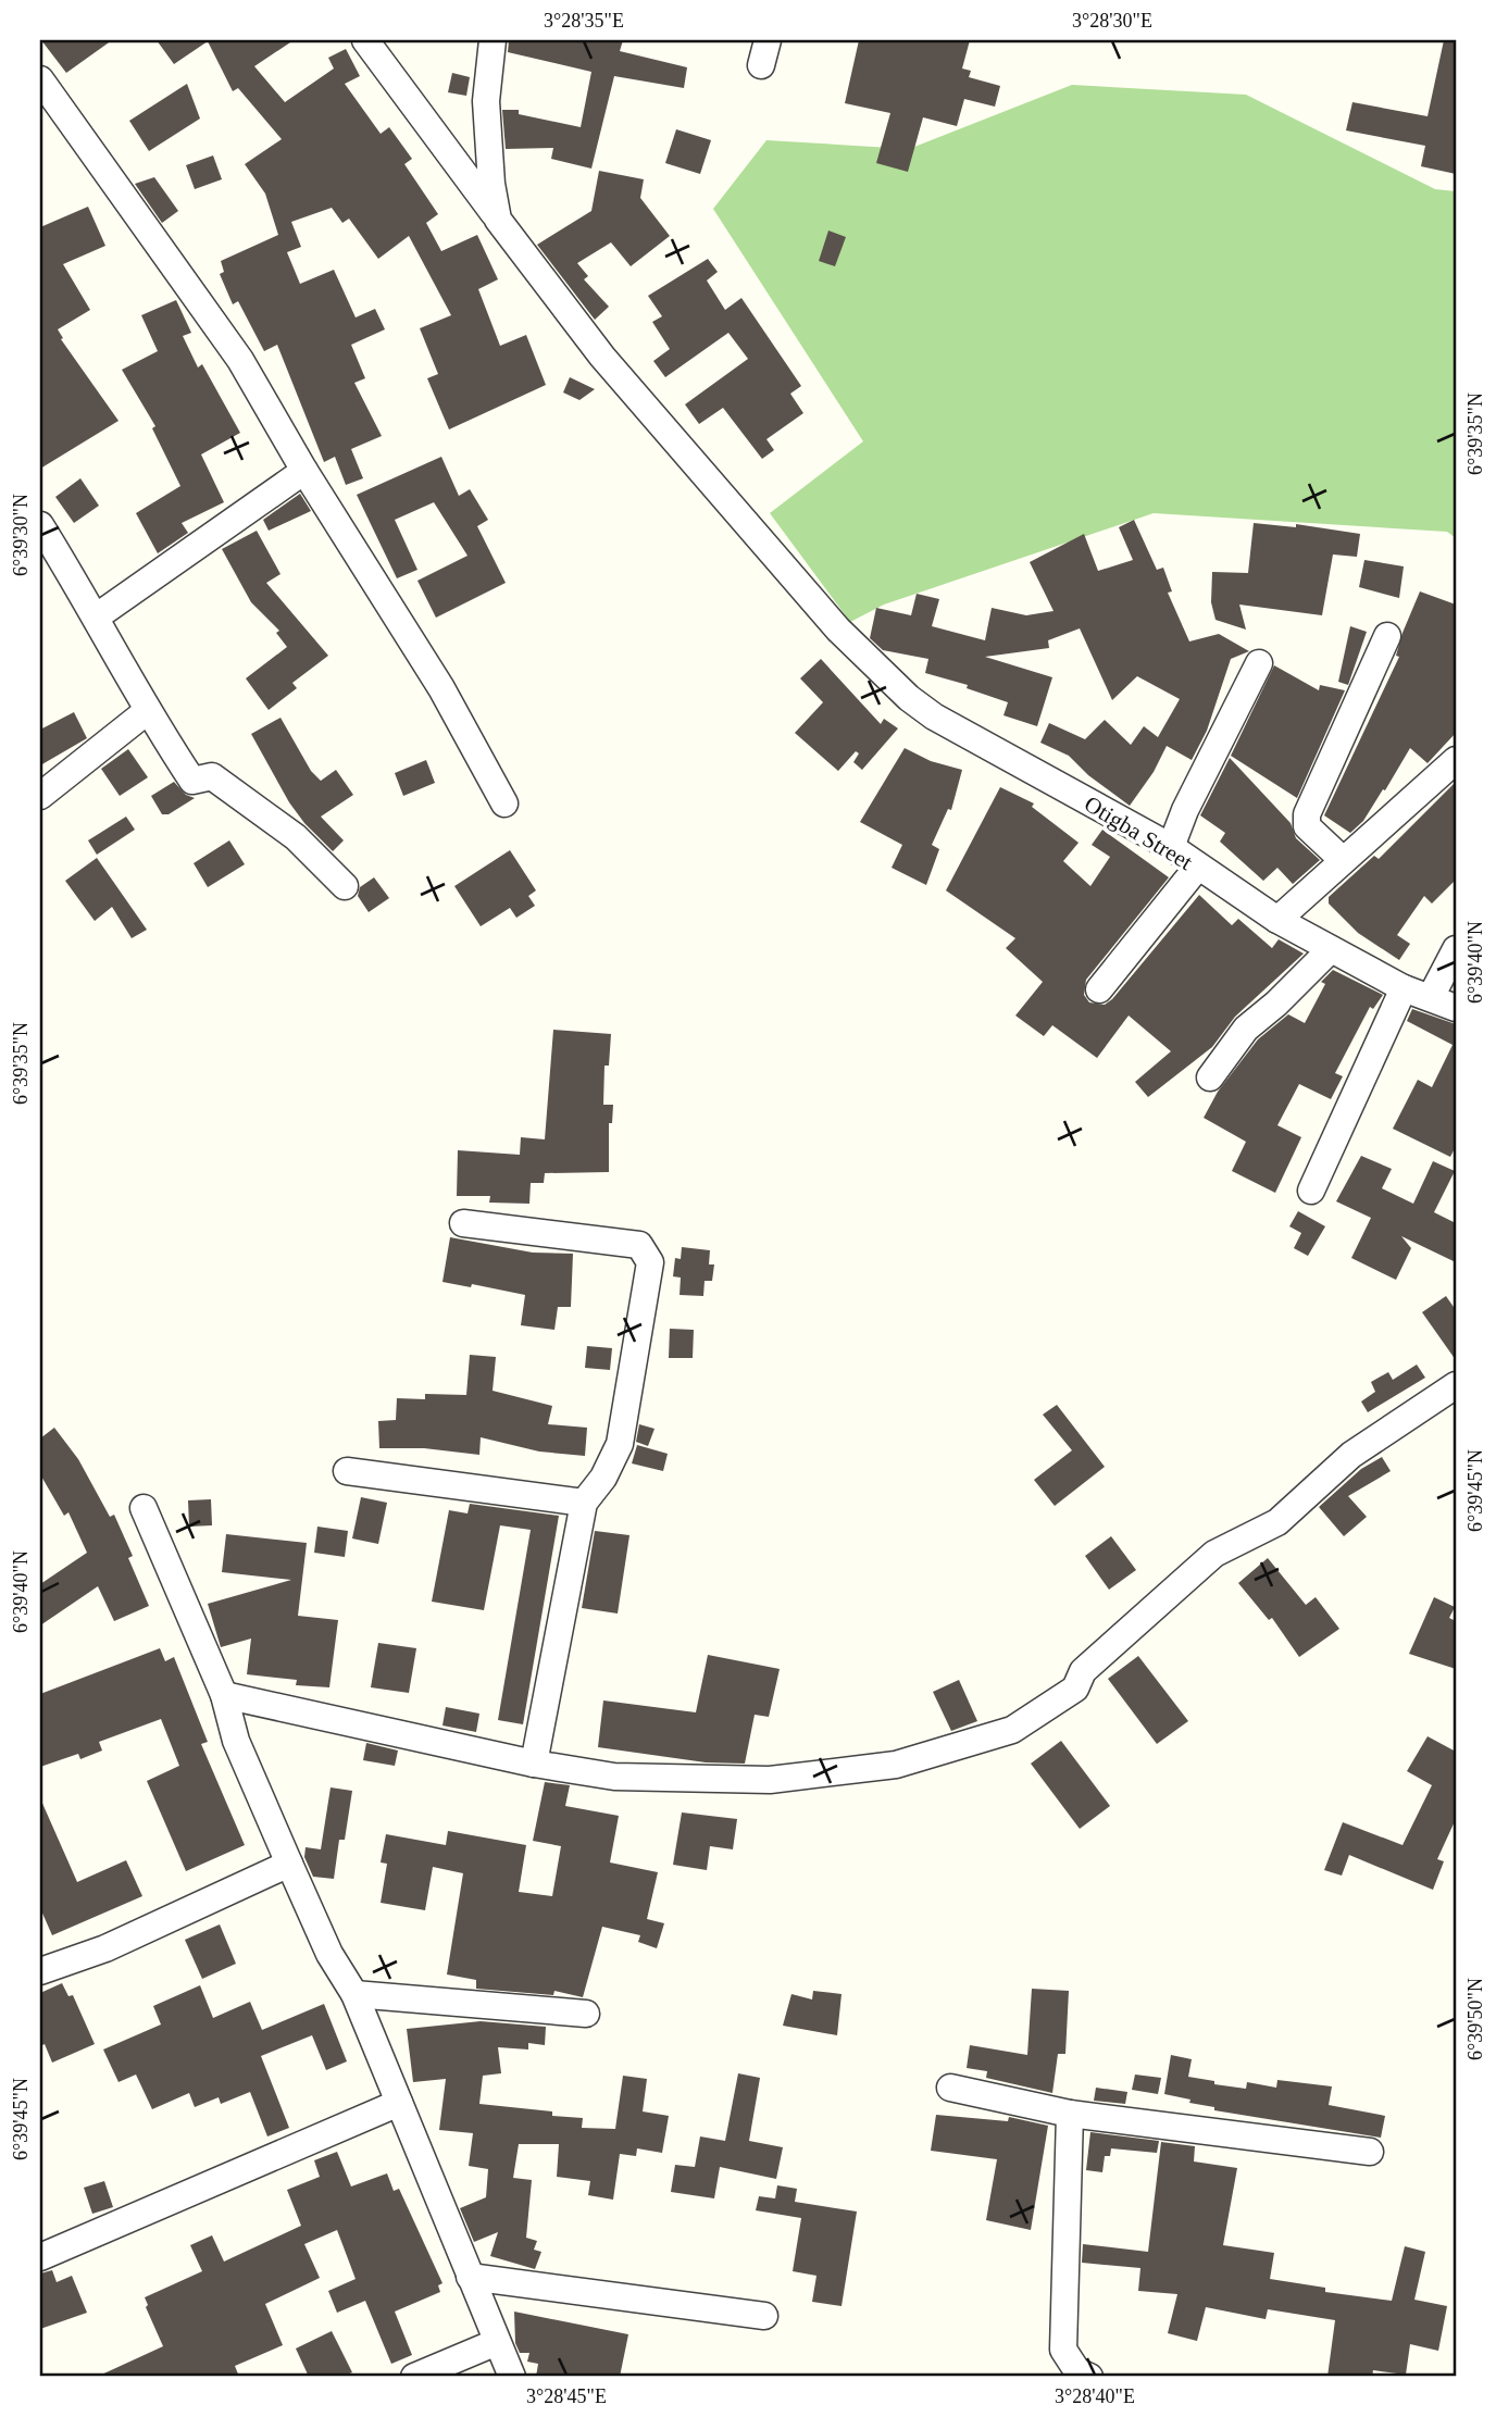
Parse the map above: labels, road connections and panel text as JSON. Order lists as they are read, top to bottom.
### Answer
{
  "streets": {
    "street": ["Otigba Street"]
  },
  "coordinates": [
    "3°28'35\"E",
    "3°28'30\"E",
    "6°39'35\"N",
    "6°39'30\"N",
    "6°39'40\"N",
    "6°39'45\"N",
    "6°39'50\"N",
    "3°28'45\"E",
    "3°28'40\"E"
  ]
}
